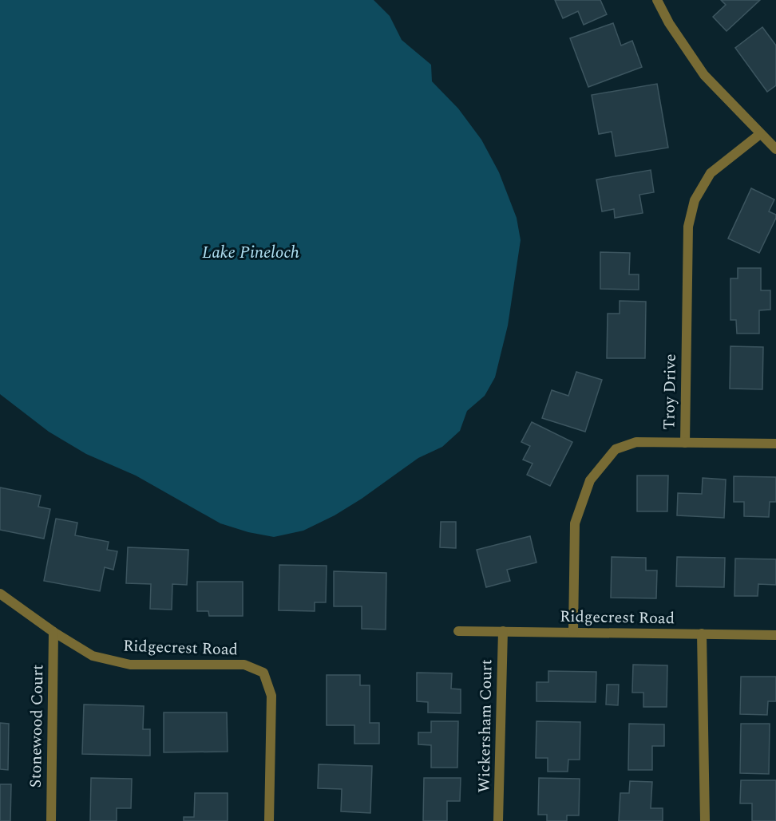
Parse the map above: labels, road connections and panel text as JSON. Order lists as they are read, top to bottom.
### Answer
{
  "streets": {
    "street": [
      "Troy Drive",
      "Ridgecrest Road",
      "Stonewood Court",
      "Wickersham Court"
    ]
  },
  "crossings": [
    ["Troy Drive", "Ridgecrest Road"],
    ["Ridgecrest Road", "Stonewood Court"],
    ["Ridgecrest Road", "Wickersham Court"]
  ],
  "water": ["Lake Pineloch"]
}
